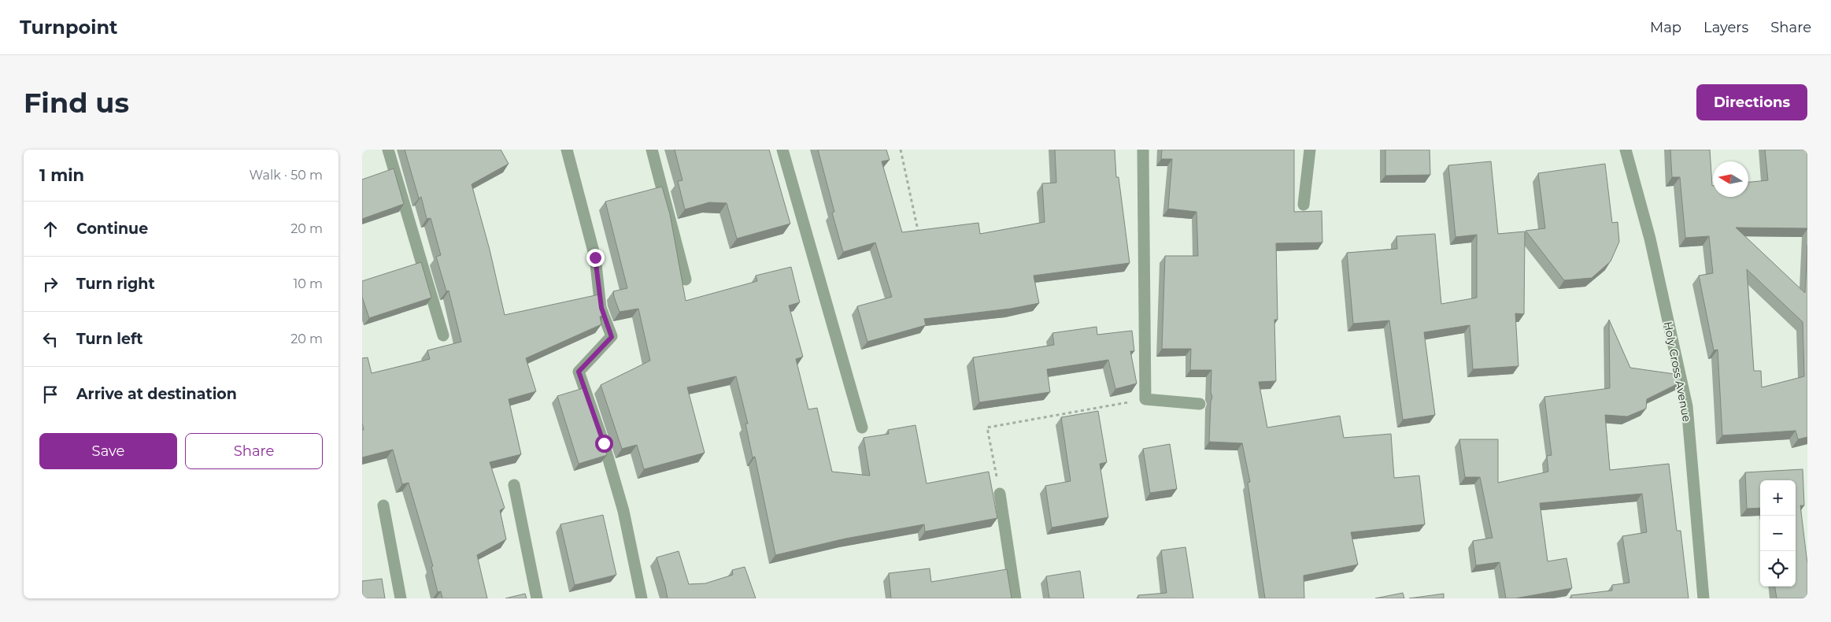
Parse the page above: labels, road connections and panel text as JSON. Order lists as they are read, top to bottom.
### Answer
{
  "streets": {
    "street": ["Holy Cross Avenue"]
  },
  "north": "left",
  "page": {
    "header": "Turnpoint",
    "nav": ["Map", "Layers", "Share"],
    "buttons": [
      "Directions",
      ["Save", "Share"]
    ],
    "title": "Find us",
    "heading": ["1 min", "Walk · 50 m"],
    "list": [
      ["Continue", "20 m"],
      ["Turn right", "10 m"],
      ["Turn left", "20 m"],
      "Arrive at destination"
    ],
    "map_buttons": ["+", "−"]
  }
}
